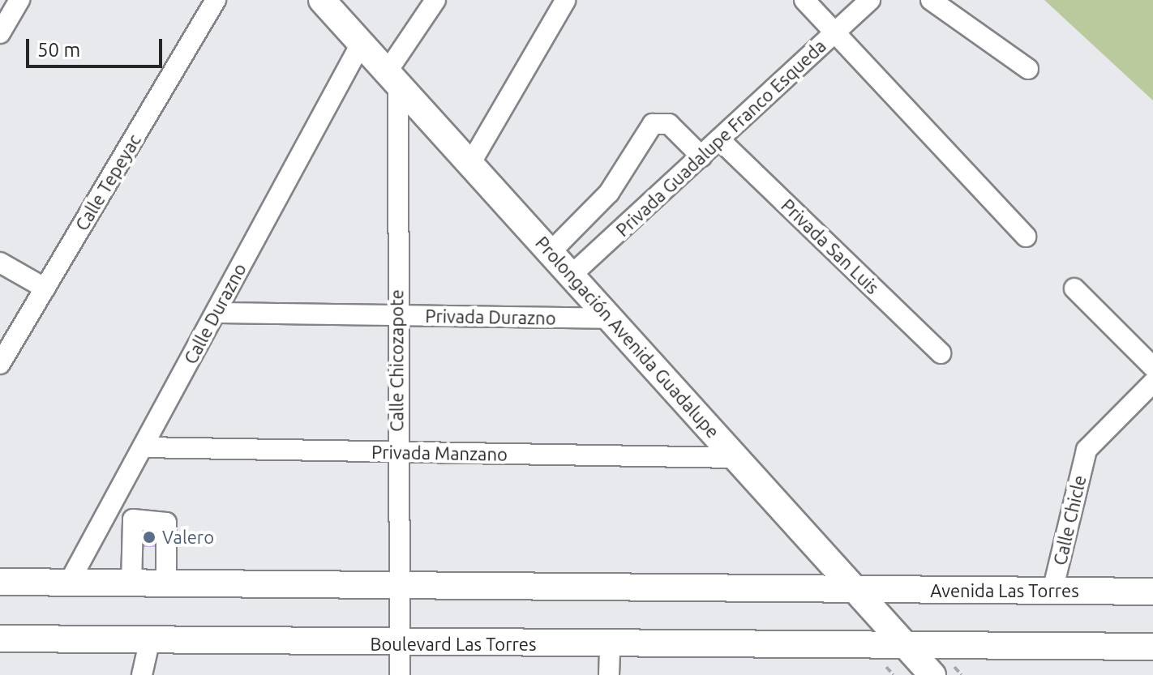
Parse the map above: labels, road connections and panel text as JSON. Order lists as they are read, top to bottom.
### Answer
{
  "streets": {
    "main road": ["Prolongación Avenida Guadalupe", "Avenida Las Torres", "Boulevard Las Torres"],
    "street": [
      "Privada Guadalupe Franco Esqueda",
      "Calle Tepeyac",
      "Privada San Luis",
      "Calle Durazno",
      "Privada Durazno",
      "Calle Chicozapote",
      "Privada Manzano",
      "Calle Chicle"
    ]
  },
  "crossings": [
    ["Privada Guadalupe Franco Esqueda", "Privada San Luis"],
    ["Privada Guadalupe Franco Esqueda", "Prolongación Avenida Guadalupe"],
    ["Calle Durazno", "Privada Durazno"],
    ["Calle Durazno", "Prolongación Avenida Guadalupe"],
    ["Calle Durazno", "Privada Manzano"],
    ["Privada Durazno", "Prolongación Avenida Guadalupe"],
    ["Privada Durazno", "Calle Chicozapote"],
    ["Prolongación Avenida Guadalupe", "Calle Chicozapote"],
    ["Prolongación Avenida Guadalupe", "Privada Manzano"],
    ["Prolongación Avenida Guadalupe", "Avenida Las Torres"],
    ["Prolongación Avenida Guadalupe", "Boulevard Las Torres"],
    ["Calle Chicozapote", "Privada Manzano"],
    ["Calle Chicozapote", "Boulevard Las Torres"],
    ["Calle Chicle", "Avenida Las Torres"]
  ],
  "places": ["Valero"],
  "scale_bar": "50 m"
}
